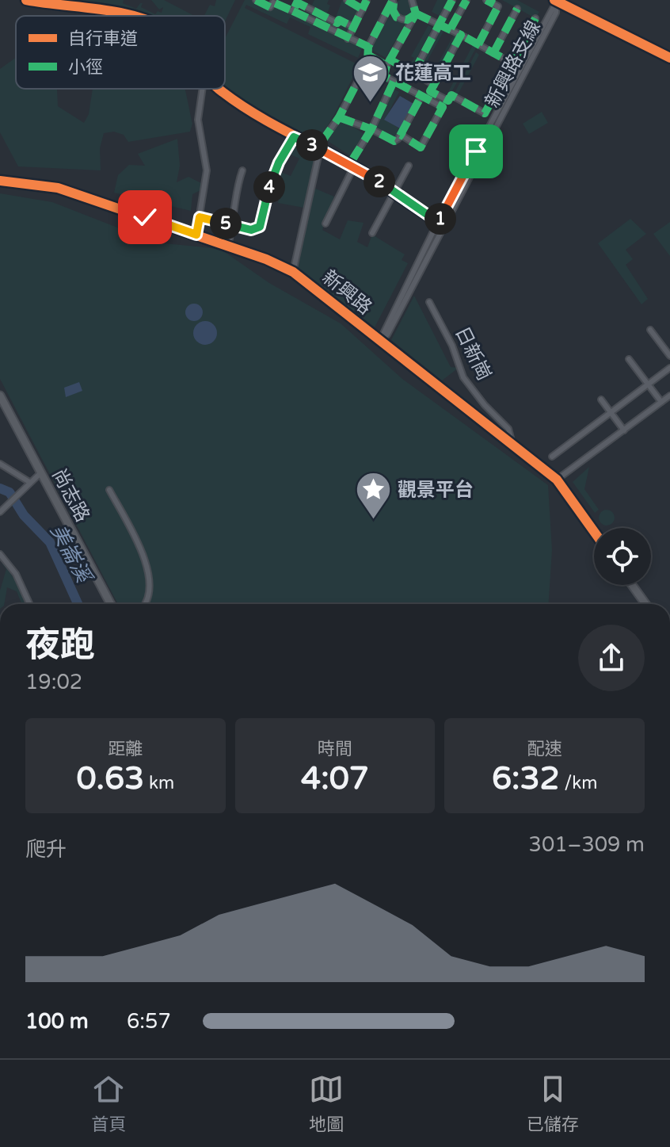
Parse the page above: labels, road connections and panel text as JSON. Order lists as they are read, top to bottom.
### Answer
{
  "streets": {
    "street": [
      "新興路支線",
      "新興路",
      "日新崗",
      "尚志路"
    ]
  },
  "crossings": [
    ["新興路支線", "新興路"],
    ["新興路", "日新崗"]
  ],
  "water": ["美崙溪"],
  "places": {
    "school or university": ["花蓮高工"],
    "place": ["觀景平台"]
  },
  "legend": ["自行車道", "小徑"],
  "page": {
    "pins": [
      "3",
      "2",
      "4",
      "1",
      "5"
    ],
    "heading": ["夜跑", "19:02"],
    "stats": [
      ["距離", "0.63 km"],
      ["時間", "4:07"],
      ["配速", "6:32 /km"]
    ],
    "chart": ["爬升", "301–309 m"],
    "list": [
      {
        "name": "100 m",
        "note": "6:57"
      }
    ],
    "tabs": ["首頁", "地圖", "已儲存"]
  }
}
